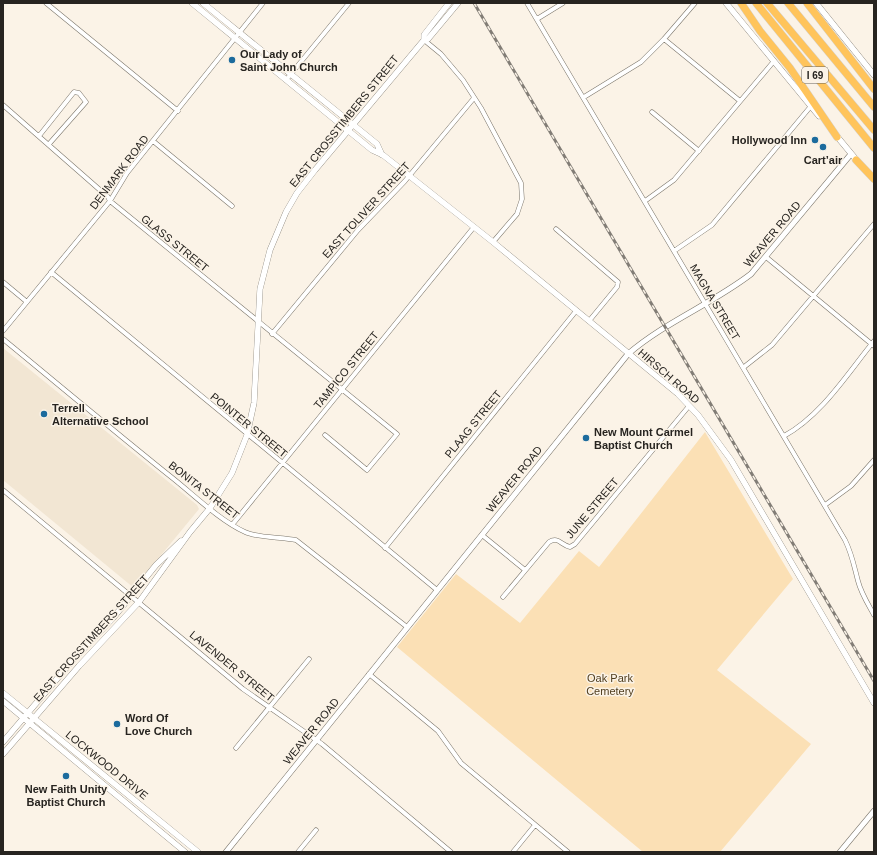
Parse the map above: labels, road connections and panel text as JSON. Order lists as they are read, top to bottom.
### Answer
{
  "streets": {
    "highway": ["I 69"],
    "main road": ["EAST CROSSTIMBERS STREET", "HIRSCH ROAD", "LOCKWOOD DRIVE"],
    "street": [
      "DENMARK ROAD",
      "EAST TOLIVER STREET",
      "WEAVER ROAD",
      "GLASS STREET",
      "MAGNA STREET",
      "TAMPICO STREET",
      "PLAAG STREET",
      "POINTER STREET",
      "BONITA STREET",
      "JUNE STREET",
      "LAVENDER STREET"
    ]
  },
  "crossings": [
    ["EAST CROSSTIMBERS STREET", "GLASS STREET"],
    ["EAST CROSSTIMBERS STREET", "HIRSCH ROAD"],
    ["EAST CROSSTIMBERS STREET", "POINTER STREET"],
    ["EAST CROSSTIMBERS STREET", "BONITA STREET"],
    ["EAST CROSSTIMBERS STREET", "LAVENDER STREET"],
    ["EAST CROSSTIMBERS STREET", "LOCKWOOD DRIVE"],
    ["DENMARK ROAD", "GLASS STREET"],
    ["DENMARK ROAD", "HIRSCH ROAD"],
    ["DENMARK ROAD", "POINTER STREET"],
    ["EAST TOLIVER STREET", "GLASS STREET"],
    ["EAST TOLIVER STREET", "HIRSCH ROAD"],
    ["WEAVER ROAD", "MAGNA STREET"],
    ["WEAVER ROAD", "HIRSCH ROAD"],
    ["WEAVER ROAD", "POINTER STREET"],
    ["WEAVER ROAD", "BONITA STREET"],
    ["WEAVER ROAD", "LAVENDER STREET"],
    ["GLASS STREET", "TAMPICO STREET"],
    ["TAMPICO STREET", "HIRSCH ROAD"],
    ["TAMPICO STREET", "POINTER STREET"],
    ["TAMPICO STREET", "BONITA STREET"],
    ["HIRSCH ROAD", "PLAAG STREET"],
    ["HIRSCH ROAD", "JUNE STREET"],
    ["PLAAG STREET", "POINTER STREET"]
  ],
  "parks": ["Oak Park Cemetery"],
  "places": [
    "Our Lady of Saint John Church",
    "Hollywood Inn",
    "Cart’air",
    "Terrell Alternative School",
    "New Mount Carmel Baptist Church",
    "Word Of Love Church",
    "New Faith Unity Baptist Church"
  ]
}
